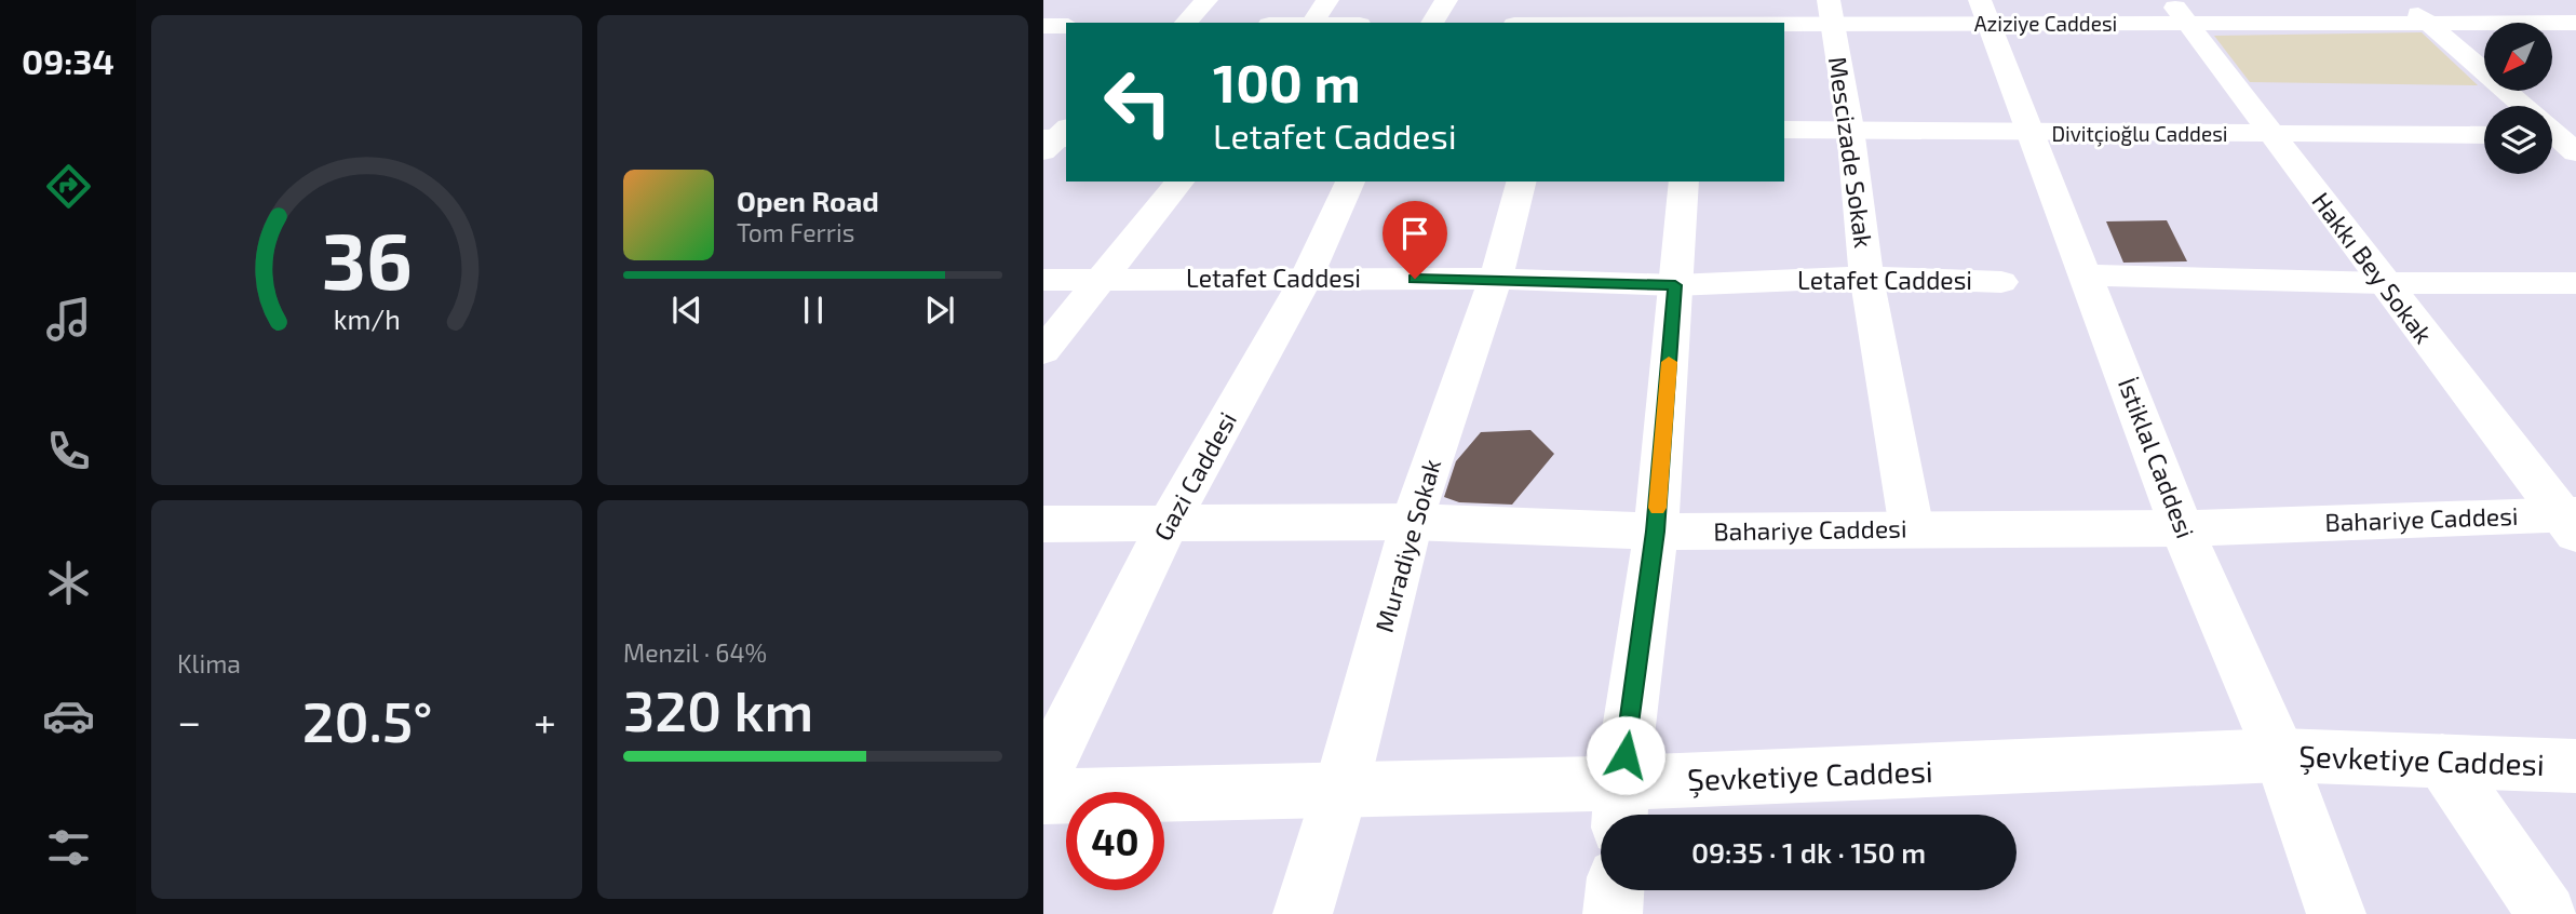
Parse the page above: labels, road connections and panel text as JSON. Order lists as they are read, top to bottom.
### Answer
{
  "streets": {
    "street": [
      "Aziziye Caddesi",
      "Divitçioğlu Caddesi",
      "Mescizade Sokak",
      "Hakkı Bey Sokak",
      "Letafet Caddesi",
      "İstiklal Caddesi",
      "Gazi Caddesi",
      "Bahariye Caddesi",
      "Muradiye Sokak",
      "Şevketiye Caddesi"
    ]
  },
  "crossings": [
    ["Aziziye Caddesi", "Mescizade Sokak"],
    ["Aziziye Caddesi", "Hakkı Bey Sokak"],
    ["Aziziye Caddesi", "İstiklal Caddesi"],
    ["Divitçioğlu Caddesi", "Mescizade Sokak"],
    ["Divitçioğlu Caddesi", "Hakkı Bey Sokak"],
    ["Divitçioğlu Caddesi", "İstiklal Caddesi"],
    ["Mescizade Sokak", "Letafet Caddesi"],
    ["Mescizade Sokak", "Bahariye Caddesi"],
    ["Hakkı Bey Sokak", "Bahariye Caddesi"],
    ["Letafet Caddesi", "Gazi Caddesi"],
    ["Letafet Caddesi", "Muradiye Sokak"],
    ["İstiklal Caddesi", "Bahariye Caddesi"],
    ["İstiklal Caddesi", "Şevketiye Caddesi"],
    ["Gazi Caddesi", "Bahariye Caddesi"],
    ["Bahariye Caddesi", "Muradiye Sokak"],
    ["Muradiye Sokak", "Şevketiye Caddesi"]
  ],
  "north": "bottom left",
  "page": {
    "tabs": "09:34",
    "turn": ["100 m", "Letafet Caddesi"],
    "song": ["Open Road", "Tom Ferris"],
    "tile": [
      "Klima",
      ["Menzil · 64%", "320 km"]
    ],
    "heat": ["−", "20.5°", "+"],
    "limit": "40",
    "trip": "09:35 · 1 dk · 150 m",
    "gauge": ["36", "km/h"]
  }
}
